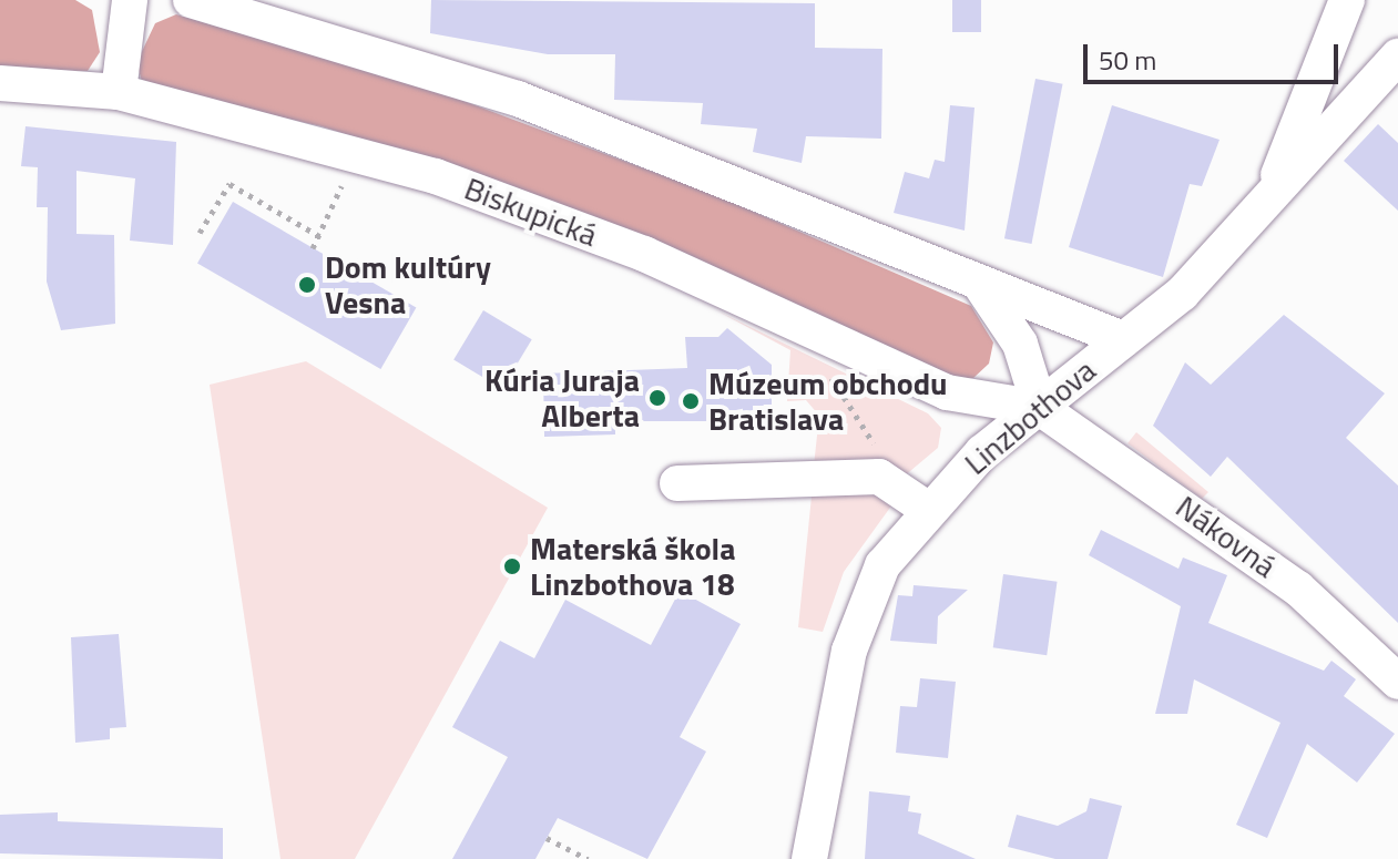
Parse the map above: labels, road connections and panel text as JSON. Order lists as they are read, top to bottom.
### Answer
{
  "streets": {
    "street": ["Biskupická", "Linzbothova", "Nákovná"]
  },
  "crossings": [
    ["Biskupická", "Linzbothova"],
    ["Biskupická", "Nákovná"],
    ["Linzbothova", "Nákovná"]
  ],
  "places": [
    "Dom kultúry Vesna",
    "Kúria Juraja Alberta",
    "Múzeum obchodu Bratislava",
    "Materská škola Linzbothova 18"
  ],
  "scale_bar": "50 m"
}
